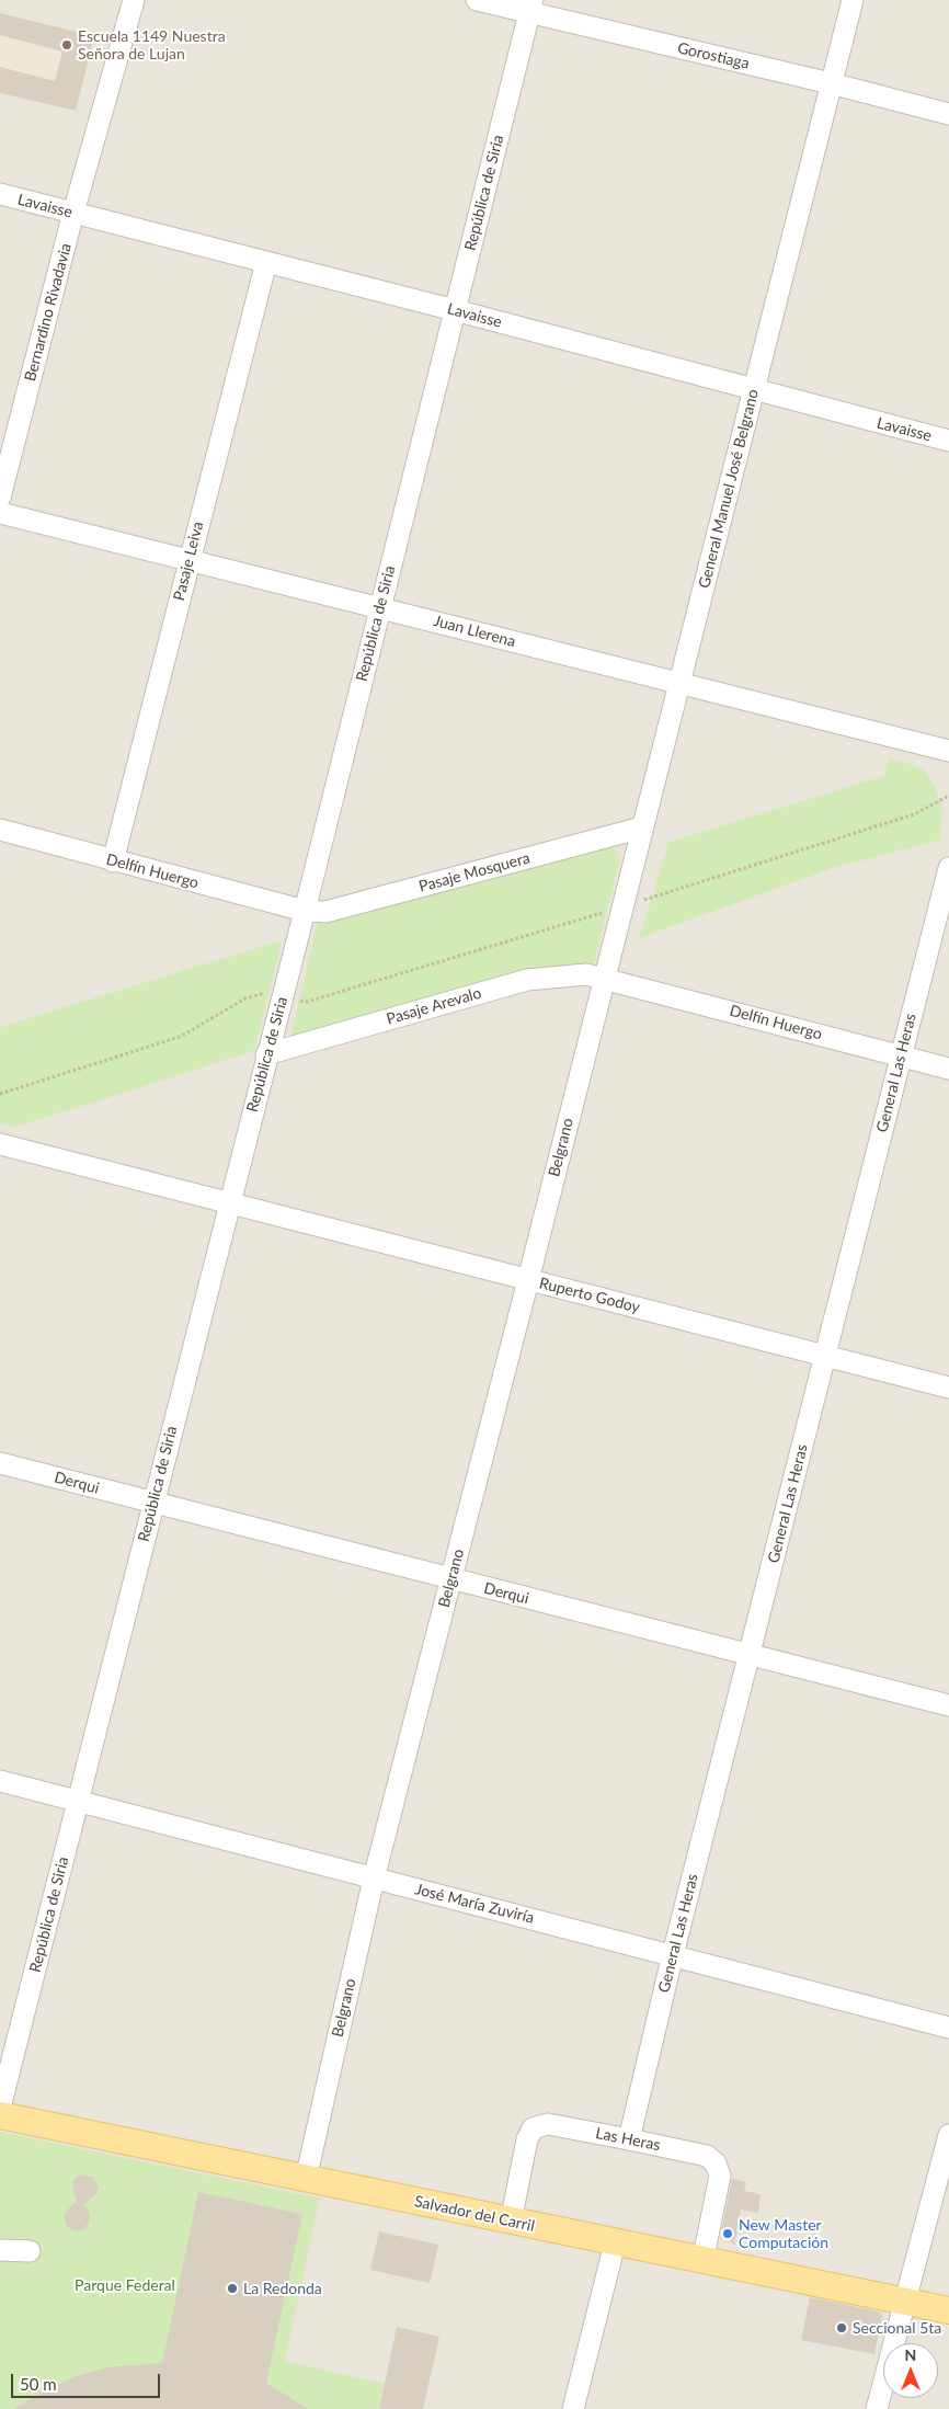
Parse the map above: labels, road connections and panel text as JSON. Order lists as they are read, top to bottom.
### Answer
{
  "streets": {
    "main road": ["Salvador del Carril"],
    "street": [
      "Gorostiaga",
      "República de Siria",
      "Lavaisse",
      "Bernardino Rivadavia",
      "General Manuel José Belgrano",
      "Pasaje Leiva",
      "Juan Llerena",
      "Delfín Huergo",
      "Pasaje Mosquera",
      "Pasaje Arevalo",
      "General Las Heras",
      "Belgrano",
      "Ruperto Godoy",
      "Derqui",
      "José María Zuviría",
      "Las Heras"
    ]
  },
  "crossings": [
    ["Gorostiaga", "República de Siria"],
    ["Gorostiaga", "General Manuel José Belgrano"],
    ["República de Siria", "Lavaisse"],
    ["República de Siria", "Juan Llerena"],
    ["República de Siria", "Delfín Huergo"],
    ["República de Siria", "Pasaje Mosquera"],
    ["República de Siria", "Pasaje Arevalo"],
    ["República de Siria", "Ruperto Godoy"],
    ["República de Siria", "Derqui"],
    ["República de Siria", "José María Zuviría"],
    ["Lavaisse", "Bernardino Rivadavia"],
    ["Lavaisse", "General Manuel José Belgrano"],
    ["Lavaisse", "Pasaje Leiva"],
    ["General Manuel José Belgrano", "Juan Llerena"],
    ["General Manuel José Belgrano", "Delfín Huergo"],
    ["General Manuel José Belgrano", "Pasaje Mosquera"],
    ["General Manuel José Belgrano", "Pasaje Arevalo"],
    ["General Manuel José Belgrano", "Belgrano"],
    ["Pasaje Leiva", "Juan Llerena"],
    ["Pasaje Leiva", "Delfín Huergo"],
    ["Delfín Huergo", "Pasaje Mosquera"],
    ["Delfín Huergo", "Pasaje Arevalo"],
    ["Delfín Huergo", "General Las Heras"],
    ["Delfín Huergo", "Belgrano"],
    ["Pasaje Arevalo", "Belgrano"],
    ["General Las Heras", "Ruperto Godoy"],
    ["General Las Heras", "Derqui"],
    ["General Las Heras", "José María Zuviría"],
    ["General Las Heras", "Las Heras"],
    ["Belgrano", "Ruperto Godoy"],
    ["Belgrano", "Derqui"],
    ["Belgrano", "José María Zuviría"],
    ["Belgrano", "Salvador del Carril"],
    ["Las Heras", "Salvador del Carril"]
  ],
  "parks": ["Parque Federal"],
  "places": [
    "Escuela 1149 Nuestra Señora de Lujan",
    "New Master Computación",
    "La Redonda",
    "Seccional 5ta"
  ],
  "scale_bar": "50 m",
  "north": "top"
}
